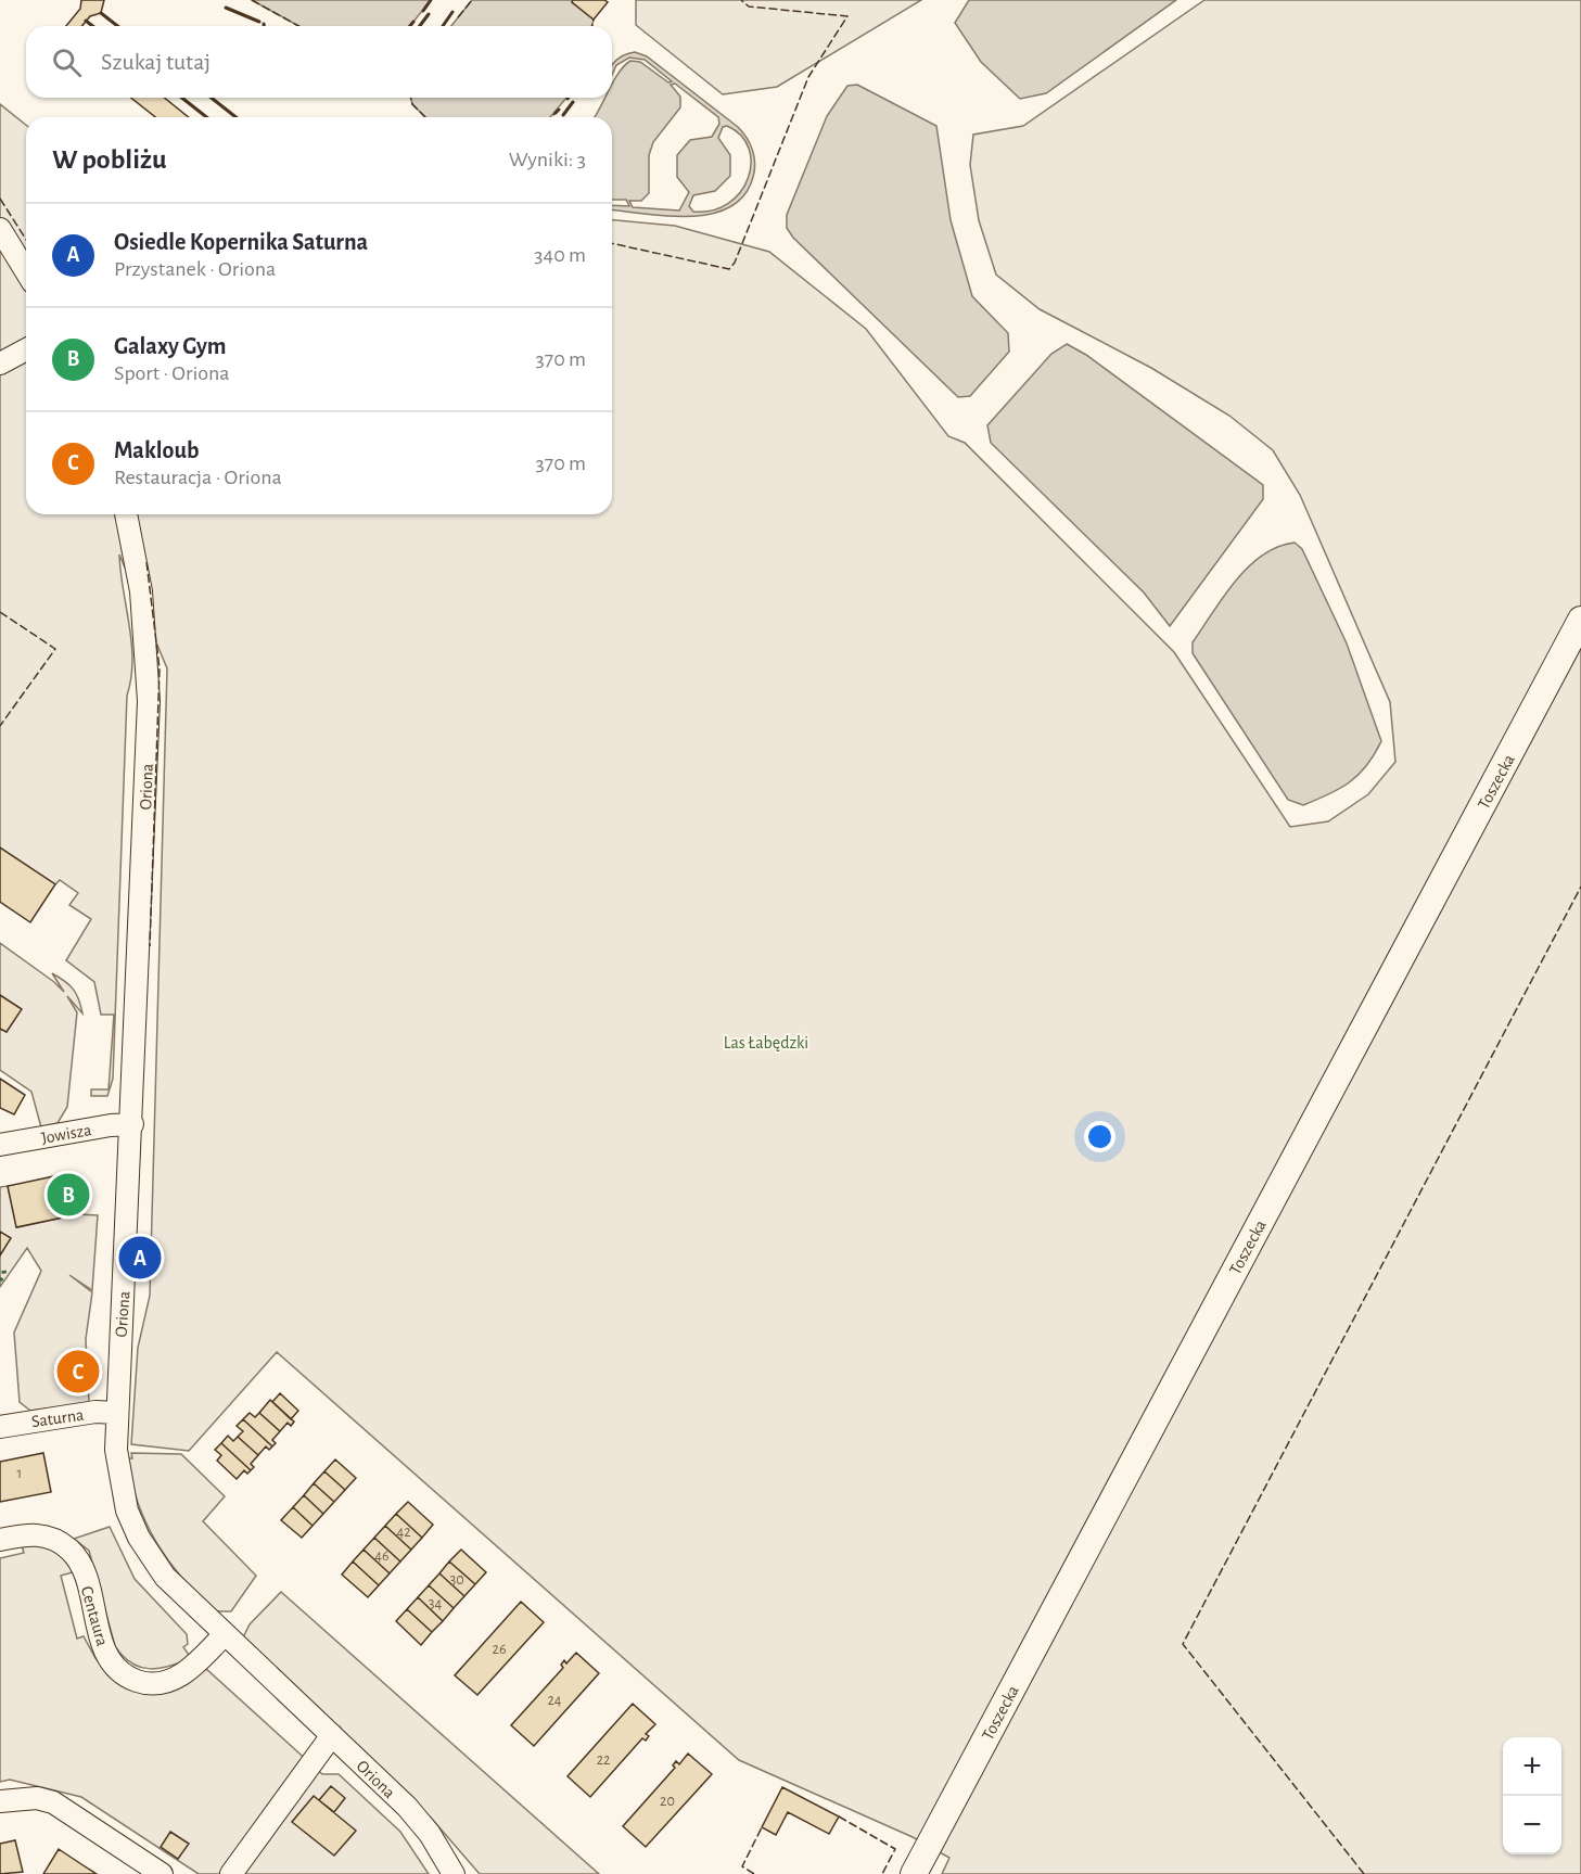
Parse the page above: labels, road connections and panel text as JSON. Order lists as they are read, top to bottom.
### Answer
{
  "streets": {
    "main road": ["Toszecka"],
    "street": [
      "Oriona",
      "Jowisza",
      "Saturna",
      "Centaura"
    ]
  },
  "crossings": [
    ["Oriona", "Jowisza"],
    ["Oriona", "Saturna"],
    ["Oriona", "Centaura"]
  ],
  "parks": ["Las Łabędzki"],
  "house_numbers": [
    "1",
    "42",
    "46",
    "30",
    "34",
    "26",
    "24",
    "22",
    "20"
  ],
  "page": {
    "search": "Szukaj tutaj",
    "heading": ["W pobliżu", "Wyniki: 3"],
    "list": [
      {
        "mark": "A",
        "name": "Osiedle Kopernika Saturna",
        "note": "Przystanek · Oriona",
        "value": "340 m"
      },
      {
        "mark": "B",
        "name": "Galaxy Gym",
        "note": "Sport · Oriona",
        "value": "370 m"
      },
      {
        "mark": "C",
        "name": "Makloub",
        "note": "Restauracja · Oriona",
        "value": "370 m"
      }
    ],
    "pins": ["B", "A", "C"],
    "map_buttons": ["+", "−"]
  }
}
